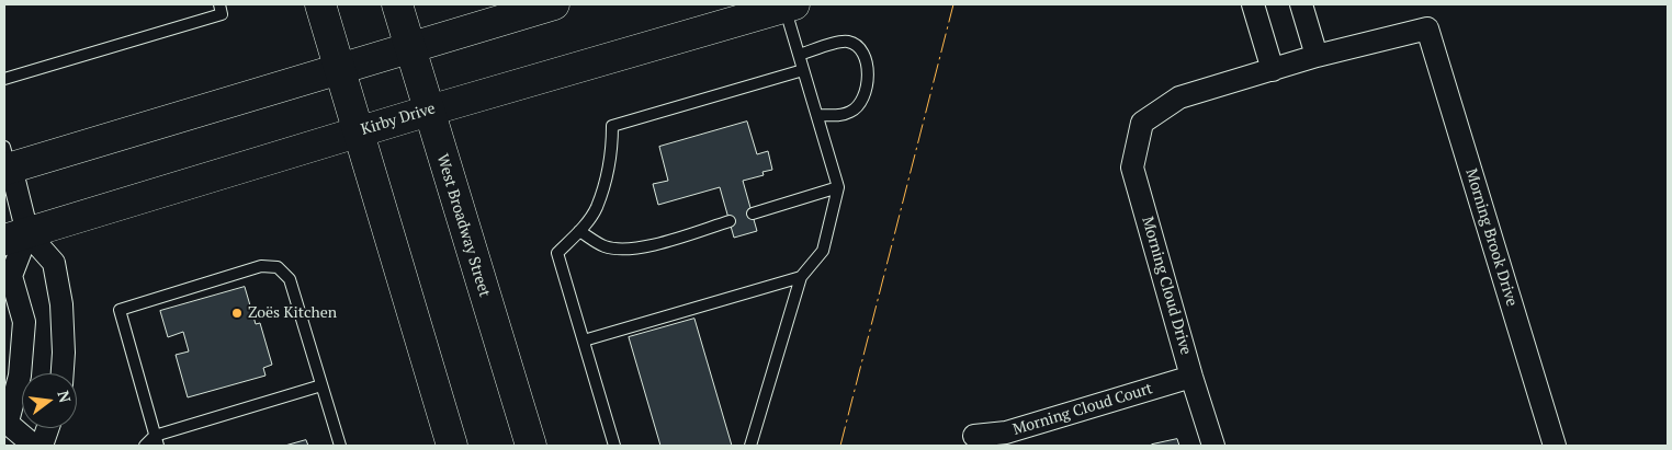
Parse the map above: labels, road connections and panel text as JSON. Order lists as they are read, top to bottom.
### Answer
{
  "streets": {
    "main road": ["Kirby Drive", "West Broadway Street"],
    "street": ["Morning Brook Drive", "Morning Cloud Drive", "Morning Cloud Court"]
  },
  "crossings": [
    ["Kirby Drive", "West Broadway Street"],
    ["Morning Cloud Drive", "Morning Cloud Court"]
  ],
  "places": ["Zoës Kitchen"],
  "north": "right"
}
